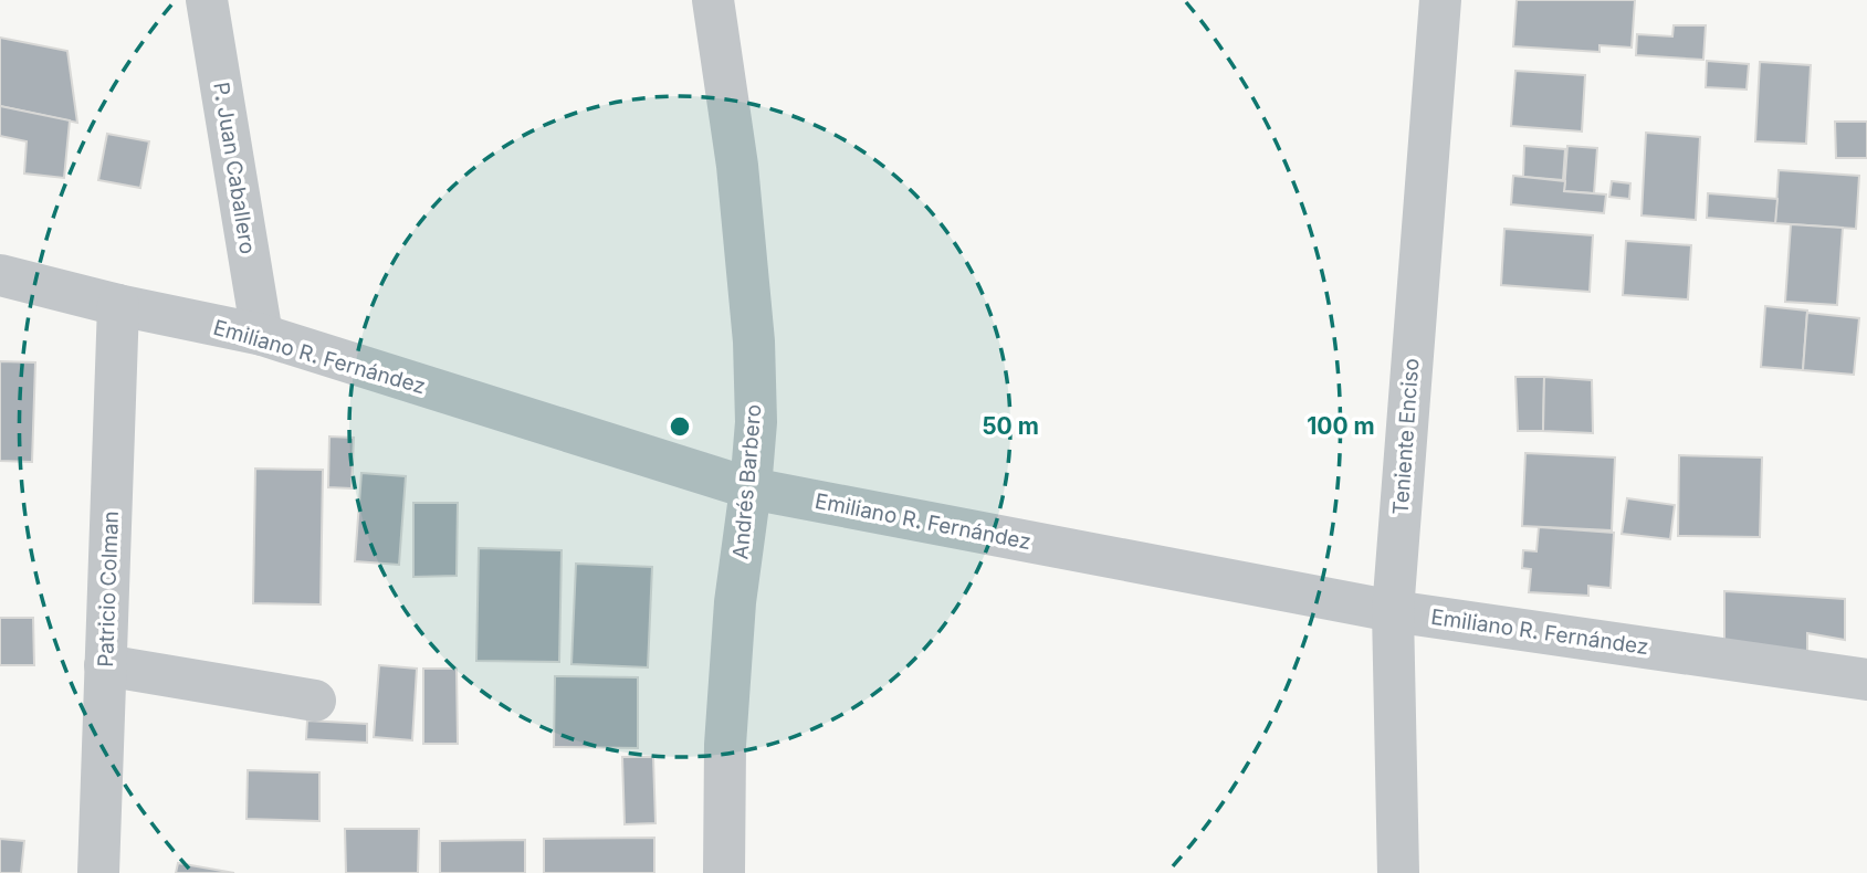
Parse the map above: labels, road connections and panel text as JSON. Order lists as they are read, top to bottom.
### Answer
{
  "streets": {
    "street": [
      "P. Juan Caballero",
      "Emiliano R. Fernández",
      "Teniente Enciso",
      "Andrés Barbero",
      "Patricio Colman"
    ]
  },
  "crossings": [
    ["P. Juan Caballero", "Emiliano R. Fernández"],
    ["Emiliano R. Fernández", "Teniente Enciso"],
    ["Emiliano R. Fernández", "Andrés Barbero"],
    ["Emiliano R. Fernández", "Patricio Colman"]
  ],
  "rings": ["50 m", "100 m"]
}
